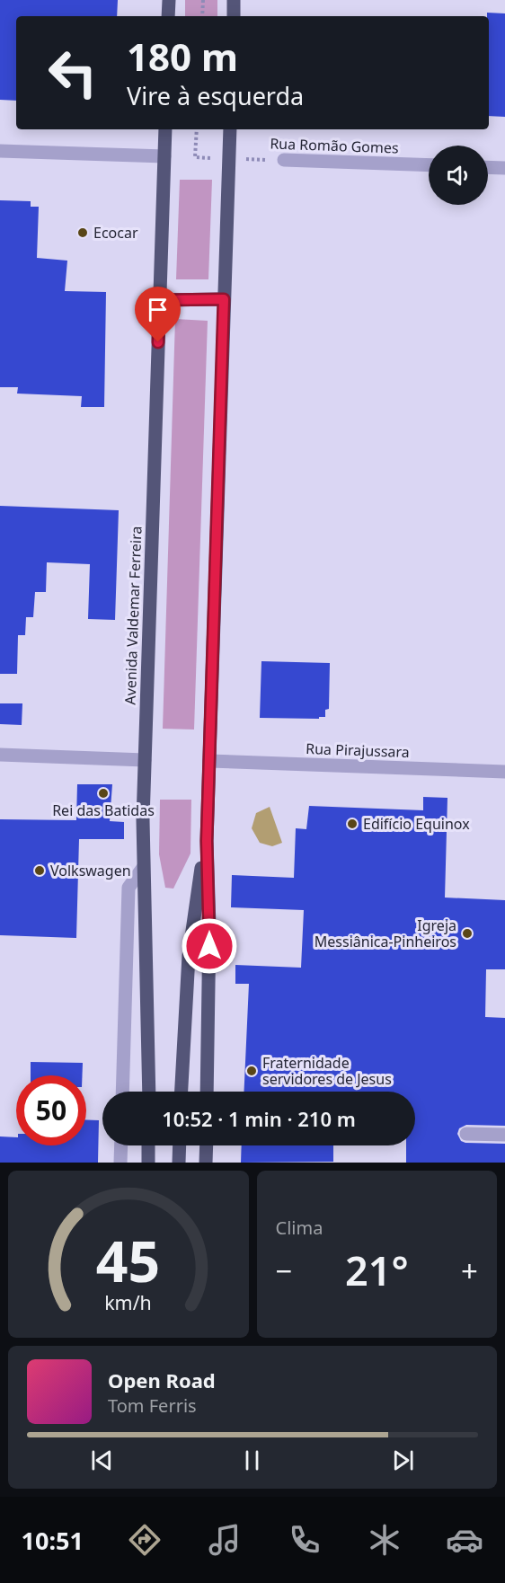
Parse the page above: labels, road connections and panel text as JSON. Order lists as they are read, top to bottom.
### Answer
{
  "streets": {
    "main road": ["Avenida Valdemar Ferreira"],
    "street": ["Rua Romão Gomes", "Rua Pirajussara"]
  },
  "places": [
    "Ecocar",
    "Rei das Batidas",
    "Edifício Equinox",
    "Volkswagen",
    "Igreja Messiânica-Pinheiros",
    "Fraternidade servidores de Jesus"
  ],
  "page": {
    "turn": ["180 m", "Vire à esquerda"],
    "limit": "50",
    "trip": "10:52 · 1 min · 210 m",
    "tile": "Clima",
    "heat": ["−", "21°", "+"],
    "song": ["Open Road", "Tom Ferris"],
    "tabs": "10:51",
    "gauge": ["45", "km/h"]
  }
}
